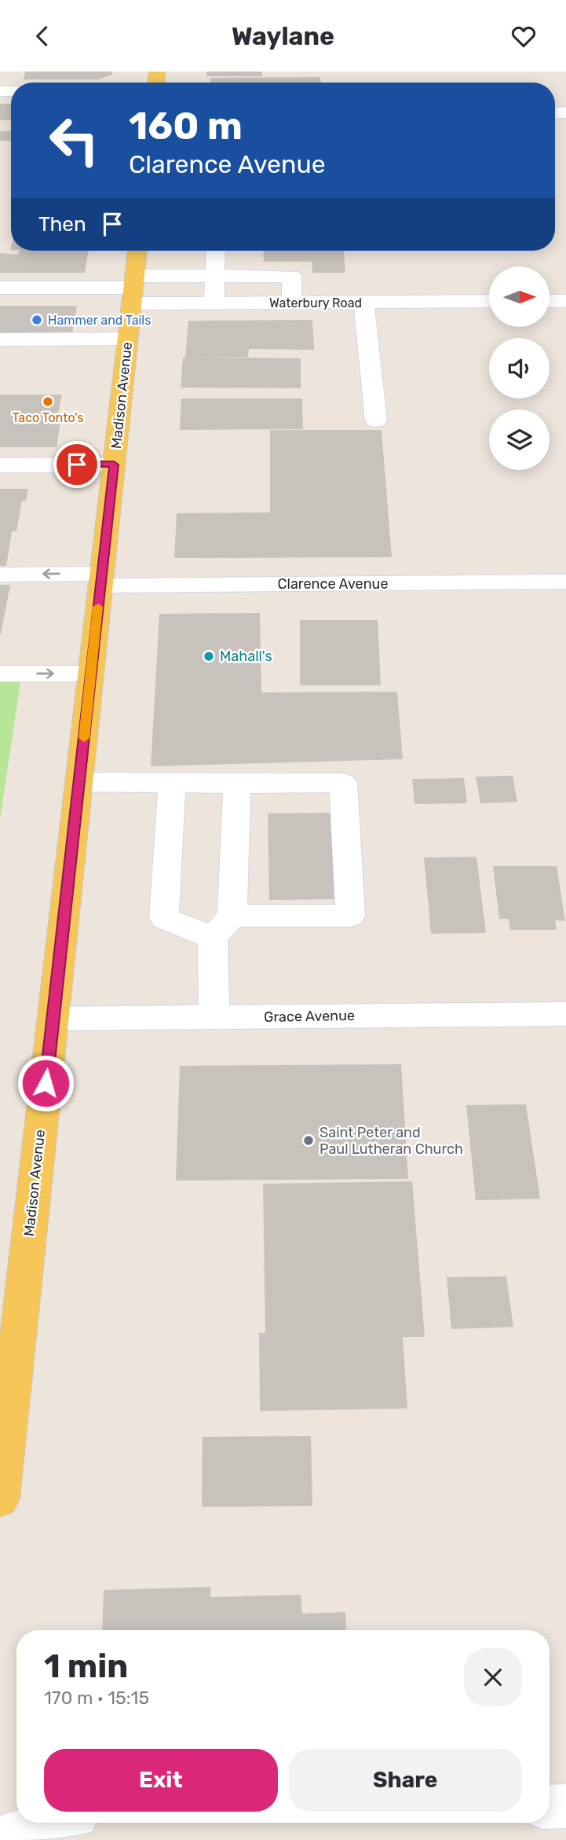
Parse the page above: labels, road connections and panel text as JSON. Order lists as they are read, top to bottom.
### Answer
{
  "streets": {
    "main road": ["Madison Avenue"],
    "street": ["Waterbury Road", "Clarence Avenue", "Grace Avenue"]
  },
  "crossings": [
    ["Waterbury Road", "Madison Avenue"],
    ["Madison Avenue", "Clarence Avenue"],
    ["Madison Avenue", "Grace Avenue"]
  ],
  "places": [
    "Hammer and Tails",
    "Taco Tonto's",
    "Mahall's",
    "Saint Peter and Paul Lutheran Church"
  ],
  "north": "right",
  "page": {
    "header": "Waylane",
    "turn": ["160 m", "Clarence Avenue"],
    "then": "Then",
    "heading": ["1 min", "170 m · 15:15"],
    "buttons": ["Exit", "Share"]
  }
}
